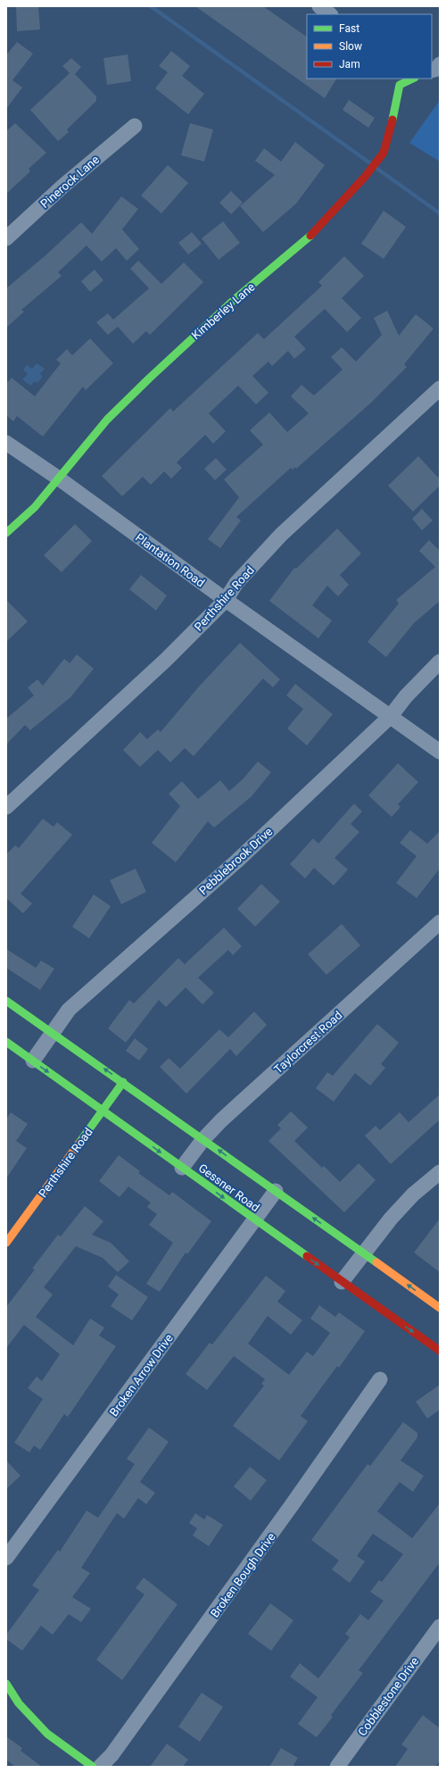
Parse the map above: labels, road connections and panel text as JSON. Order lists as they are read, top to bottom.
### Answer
{
  "streets": {
    "main road": ["Kimberley Lane", "Perthshire Road", "Gessner Road"],
    "street": [
      "Pinerock Lane",
      "Plantation Road",
      "Pebblebrook Drive",
      "Taylorcrest Road",
      "Broken Arrow Drive",
      "Broken Bough Drive",
      "Cobblestone Drive"
    ]
  },
  "crossings": [
    ["Kimberley Lane", "Plantation Road"],
    ["Plantation Road", "Perthshire Road"],
    ["Plantation Road", "Pebblebrook Drive"],
    ["Perthshire Road", "Gessner Road"],
    ["Pebblebrook Drive", "Gessner Road"],
    ["Taylorcrest Road", "Gessner Road"],
    ["Gessner Road", "Broken Arrow Drive"]
  ],
  "legend": ["Fast", "Slow", "Jam"]
}
